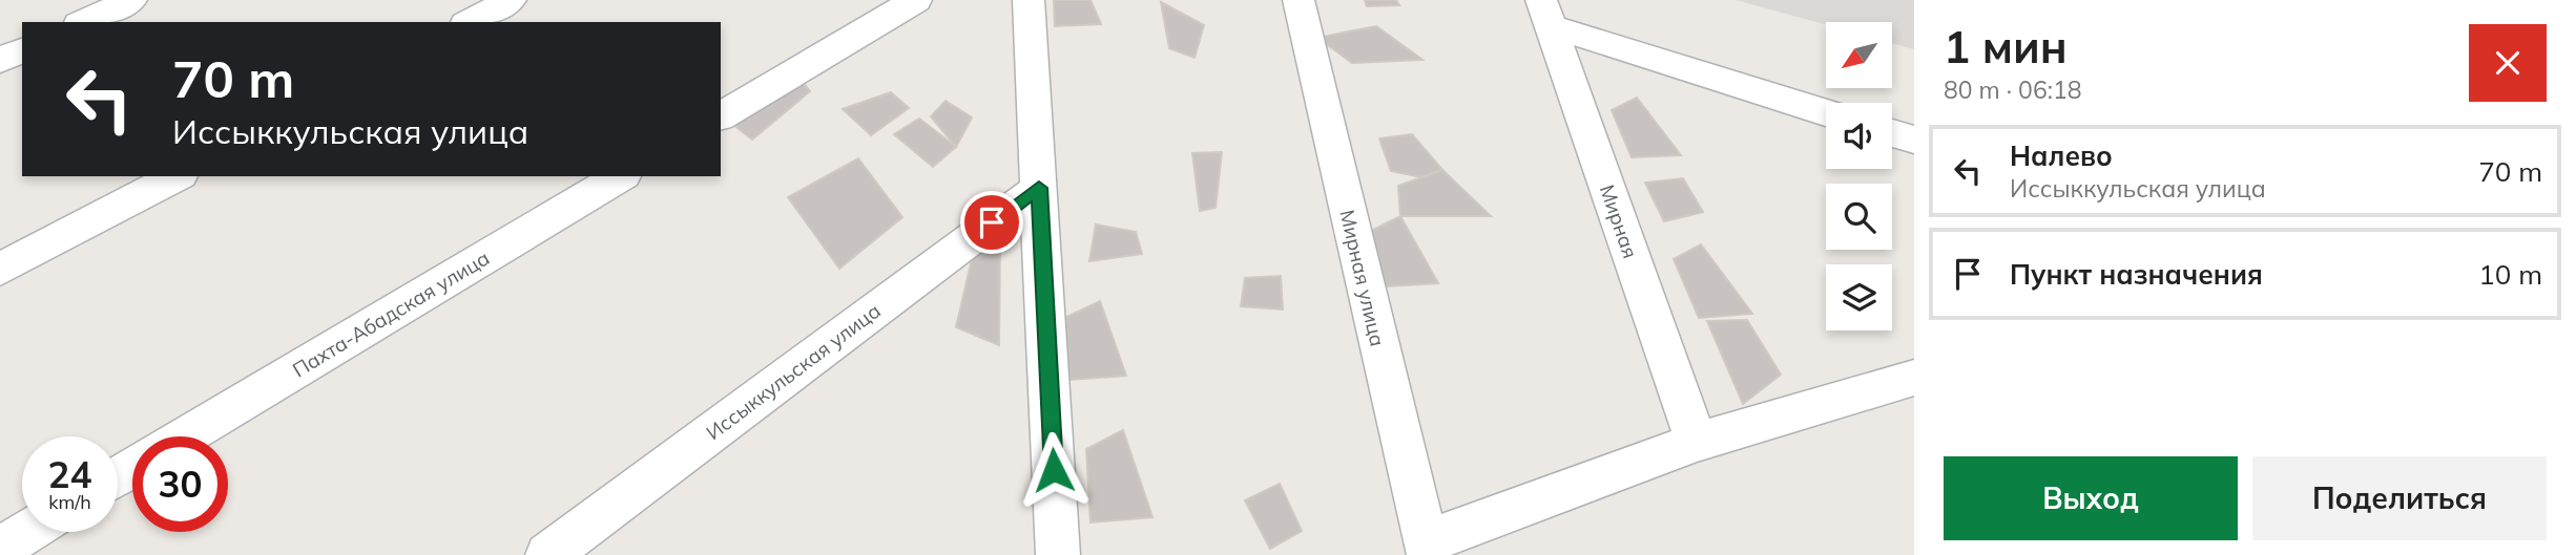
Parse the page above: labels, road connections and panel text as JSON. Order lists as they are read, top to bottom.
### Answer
{
  "streets": {
    "street": [
      "Мирная",
      "Мирная улица",
      "Пахта-Абадская улица",
      "Иссыккульская улица"
    ]
  },
  "north": "bottom left",
  "page": {
    "heading": ["1 мин", "80 m · 06:18"],
    "turn": ["70 m", "Иссыккульская улица"],
    "list": [
      {
        "name": "Налево",
        "note": "Иссыккульская улица",
        "value": "70 m"
      },
      {
        "name": "Пункт назначения",
        "value": "10 m"
      }
    ],
    "speed": "24 km/h",
    "limit": "30",
    "buttons": ["Выход", "Поделиться"]
  }
}
